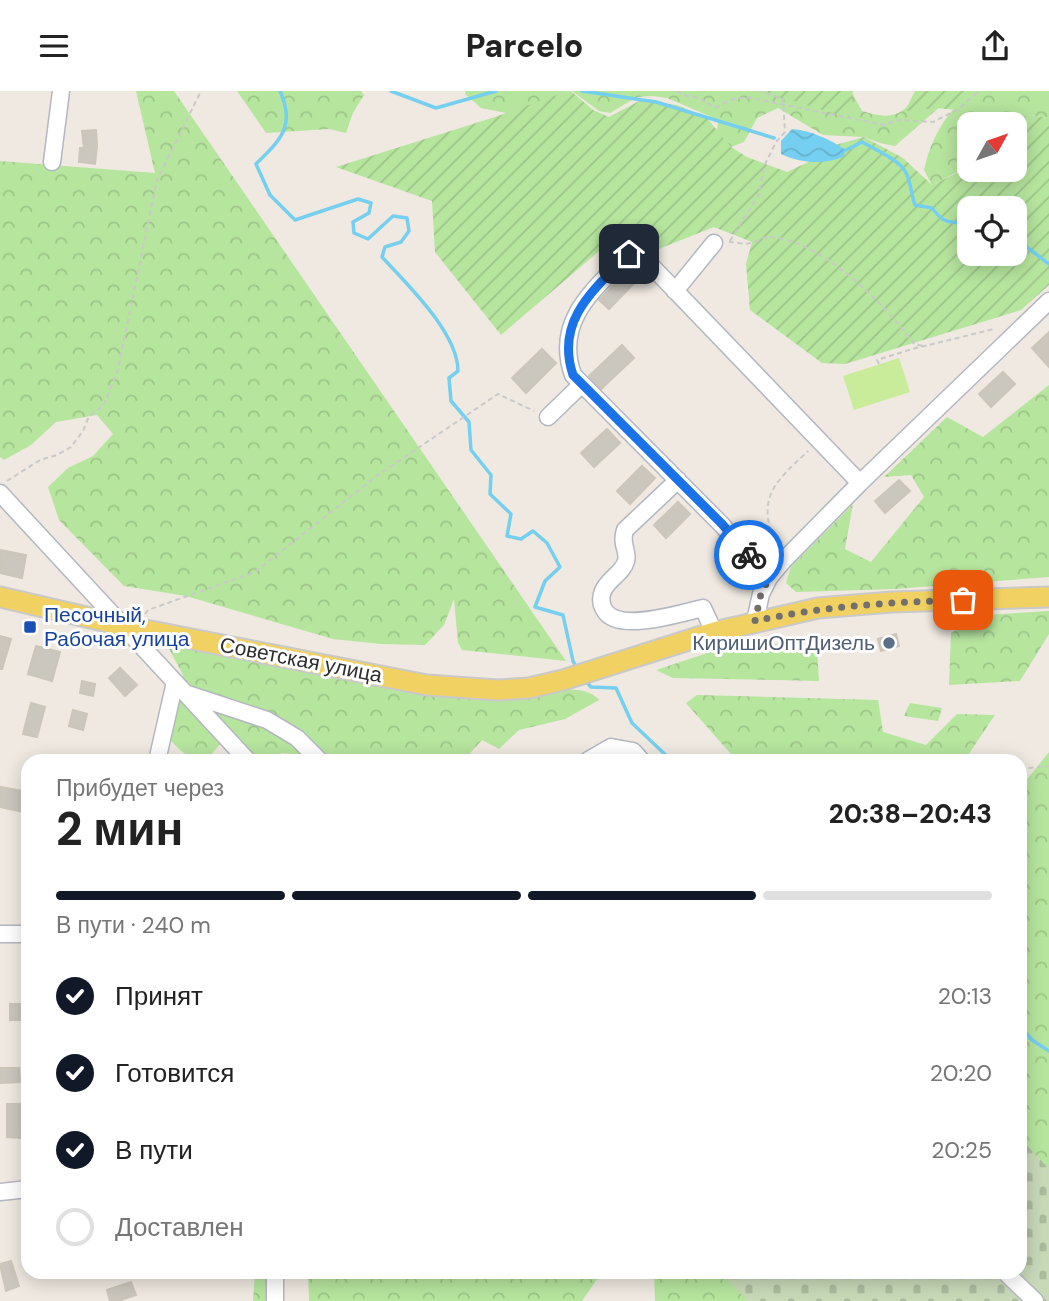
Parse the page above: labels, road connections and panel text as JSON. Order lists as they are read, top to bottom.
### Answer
{
  "streets": {
    "main road": ["Советская улица"]
  },
  "places": {
    "transit": ["Песочный, Рабочая улица"],
    "other": ["КиришиОптДизель"]
  },
  "north": "top right",
  "page": {
    "header": "Parcelo",
    "heading": ["2 мин", "Прибудет через", "20:38–20:43"],
    "bar": "В пути · 240 m",
    "list": [
      ["Принят", "20:13"],
      ["Готовится", "20:20"],
      ["В пути", "20:25"],
      "Доставлен"
    ]
  }
}
